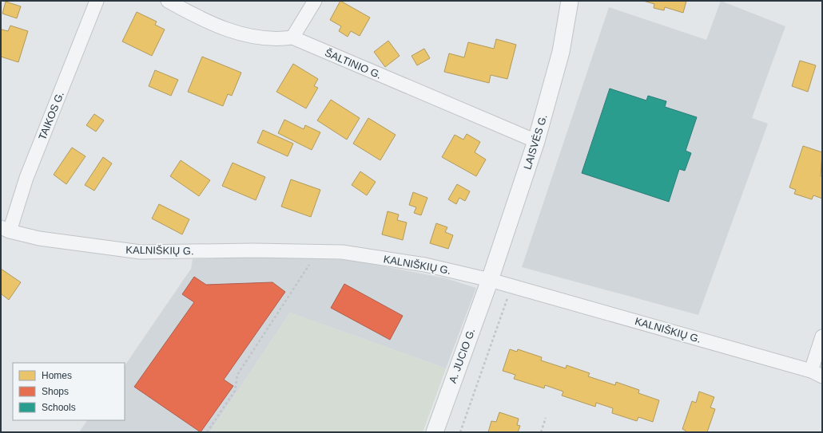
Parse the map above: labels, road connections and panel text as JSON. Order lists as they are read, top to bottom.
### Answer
{
  "streets": {
    "street": [
      "ŠALTINIO G.",
      "TAIKOS G.",
      "LAISVĖS G.",
      "KALNIŠKIŲ G.",
      "A. JUCIO G."
    ]
  },
  "crossings": [
    ["ŠALTINIO G.", "LAISVĖS G."],
    ["TAIKOS G.", "KALNIŠKIŲ G."],
    ["LAISVĖS G.", "KALNIŠKIŲ G."],
    ["LAISVĖS G.", "A. JUCIO G."],
    ["KALNIŠKIŲ G.", "A. JUCIO G."]
  ],
  "legend": ["Homes", "Shops", "Schools"]
}
